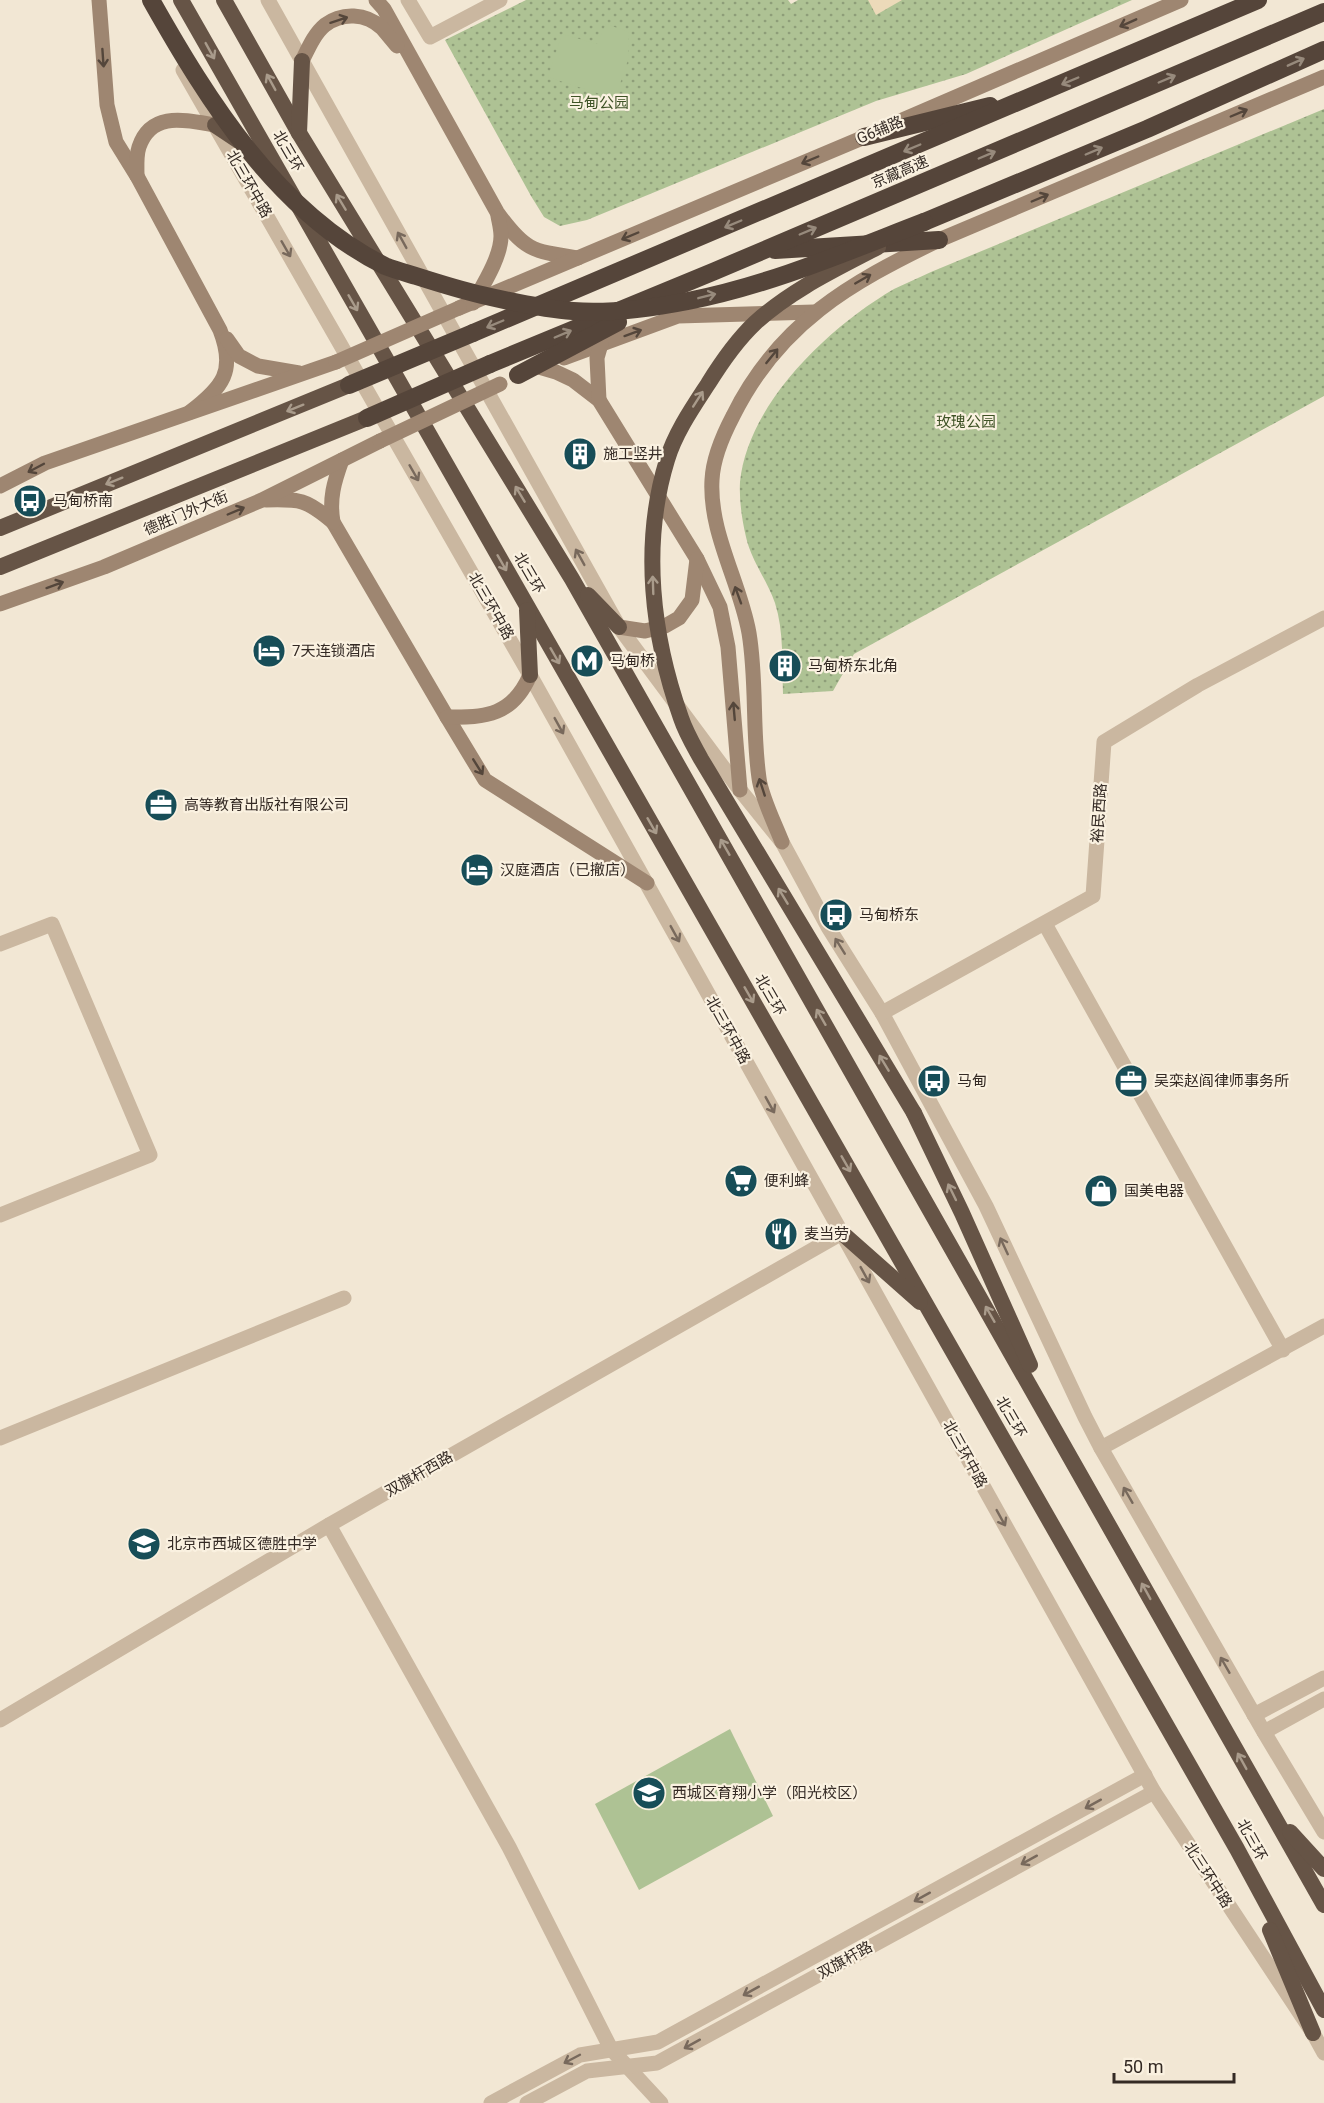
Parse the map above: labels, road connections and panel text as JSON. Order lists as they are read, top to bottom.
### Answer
{
  "streets": {
    "highway": ["北三环", "京藏高速", "德胜门外大街"],
    "main road": ["G6辅路"],
    "street": [
      "北三环中路",
      "裕民西路",
      "双旗杆西路",
      "双旗杆路"
    ]
  },
  "crossings": [
    ["京藏高速", "德胜门外大街"],
    ["北三环中路", "双旗杆西路"],
    ["北三环中路", "双旗杆路"]
  ],
  "parks": ["马甸公园", "玫瑰公园"],
  "places": {
    "building": ["施工竖井", "马甸桥东北角"],
    "bus stop": ["马甸桥南", "马甸桥东", "马甸"],
    "hotel": ["7天连锁酒店", "汉庭酒店（已撤店）"],
    "metro station": ["马甸桥"],
    "office": ["高等教育出版社有限公司", "吴栾赵阎律师事务所"],
    "supermarket": ["便利蜂"],
    "shop": ["国美电器"],
    "restaurant": ["麦当劳"],
    "school or university": ["北京市西城区德胜中学", "西城区育翔小学（阳光校区）"]
  },
  "scale_bar": "50 m"
}
